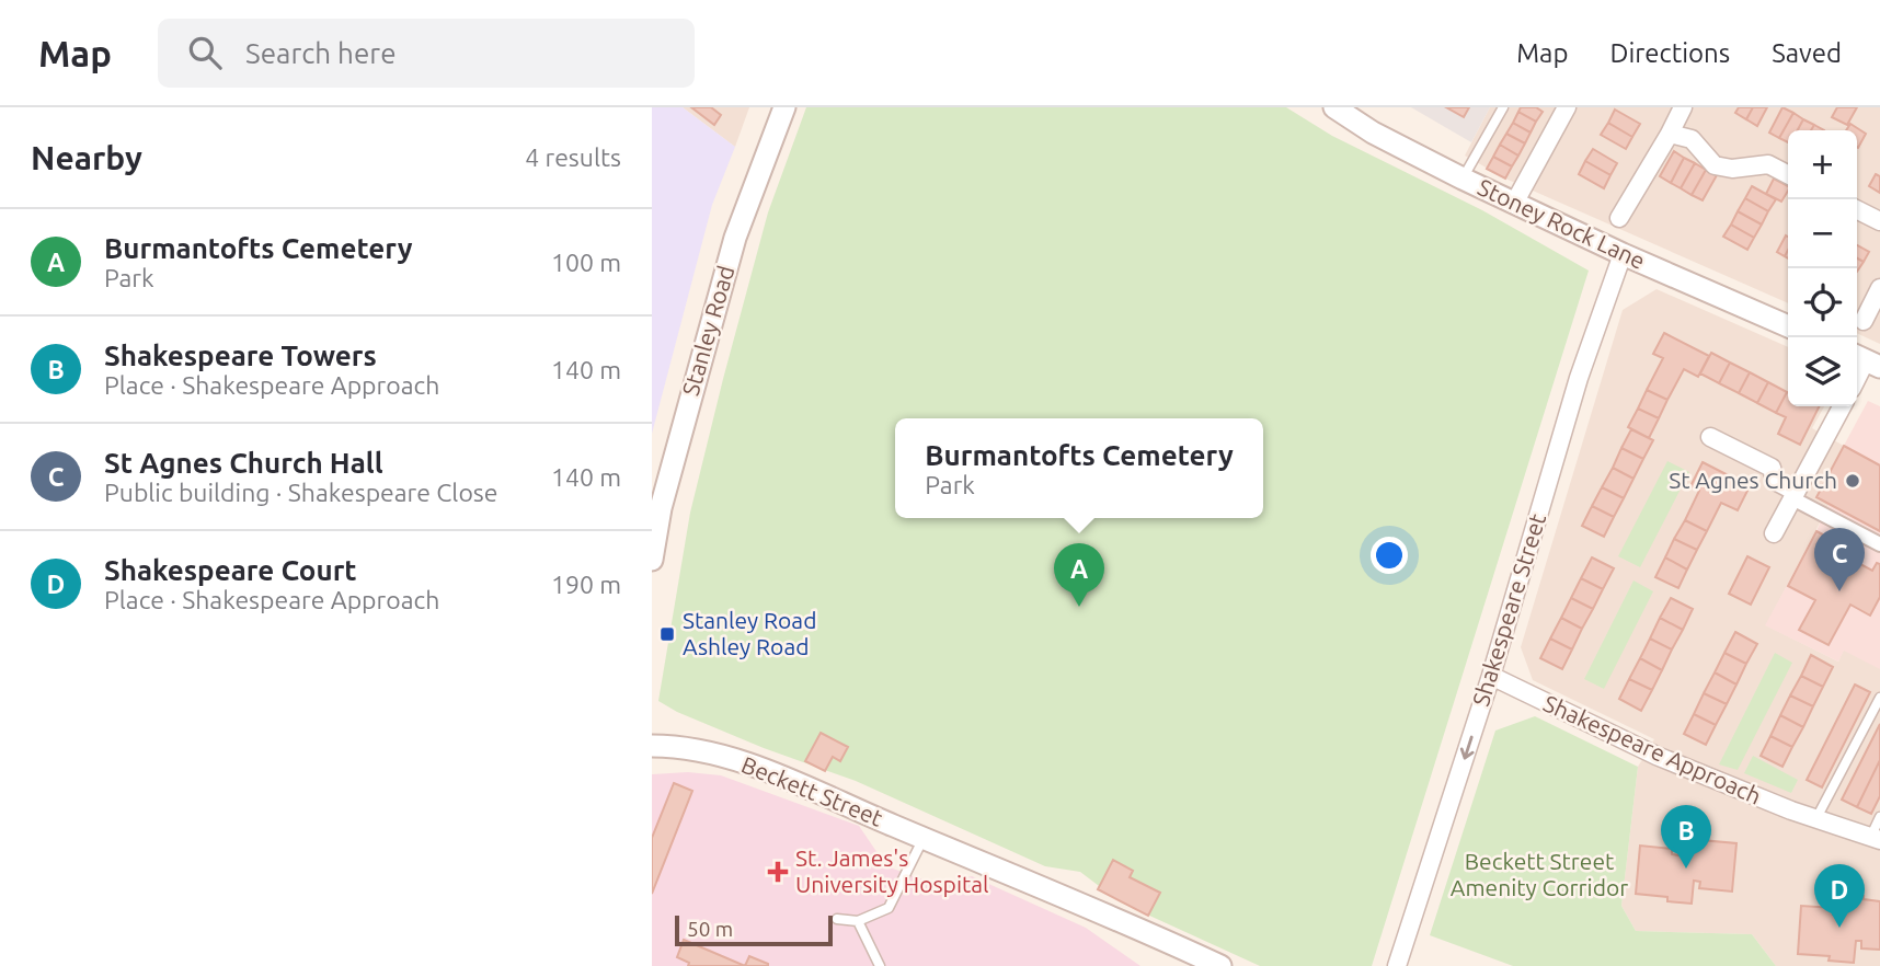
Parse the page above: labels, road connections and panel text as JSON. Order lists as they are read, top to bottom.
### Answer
{
  "streets": {
    "street": [
      "Stoney Rock Lane",
      "Stanley Road",
      "Shakespeare Street",
      "Shakespeare Approach",
      "Beckett Street"
    ]
  },
  "crossings": [
    ["Stoney Rock Lane", "Shakespeare Street"],
    ["Shakespeare Street", "Shakespeare Approach"]
  ],
  "one_way": ["Shakespeare Street"],
  "parks": ["Beckett Street Amenity Corridor"],
  "places": {
    "other": ["St Agnes Church"],
    "transit": ["Stanley Road Ashley Road"],
    "health": ["St. James's University Hospital"]
  },
  "scale_bar": "50 m",
  "page": {
    "header": "Map",
    "search": "Search here",
    "nav": ["Map", "Directions", "Saved"],
    "heading": ["Nearby", "4 results"],
    "map_buttons": ["+", "−"],
    "list": [
      {
        "mark": "A",
        "name": "Burmantofts Cemetery",
        "note": "Park",
        "value": "100 m"
      },
      {
        "mark": "B",
        "name": "Shakespeare Towers",
        "note": "Place · Shakespeare Approach",
        "value": "140 m"
      },
      {
        "mark": "C",
        "name": "St Agnes Church Hall",
        "note": "Public building · Shakespeare Close",
        "value": "140 m"
      },
      {
        "mark": "D",
        "name": "Shakespeare Court",
        "note": "Place · Shakespeare Approach",
        "value": "190 m"
      }
    ],
    "popup": ["Burmantofts Cemetery", "Park"],
    "pins": [
      "C",
      "A",
      "B",
      "D"
    ],
    "scale": "50 m"
  }
}
